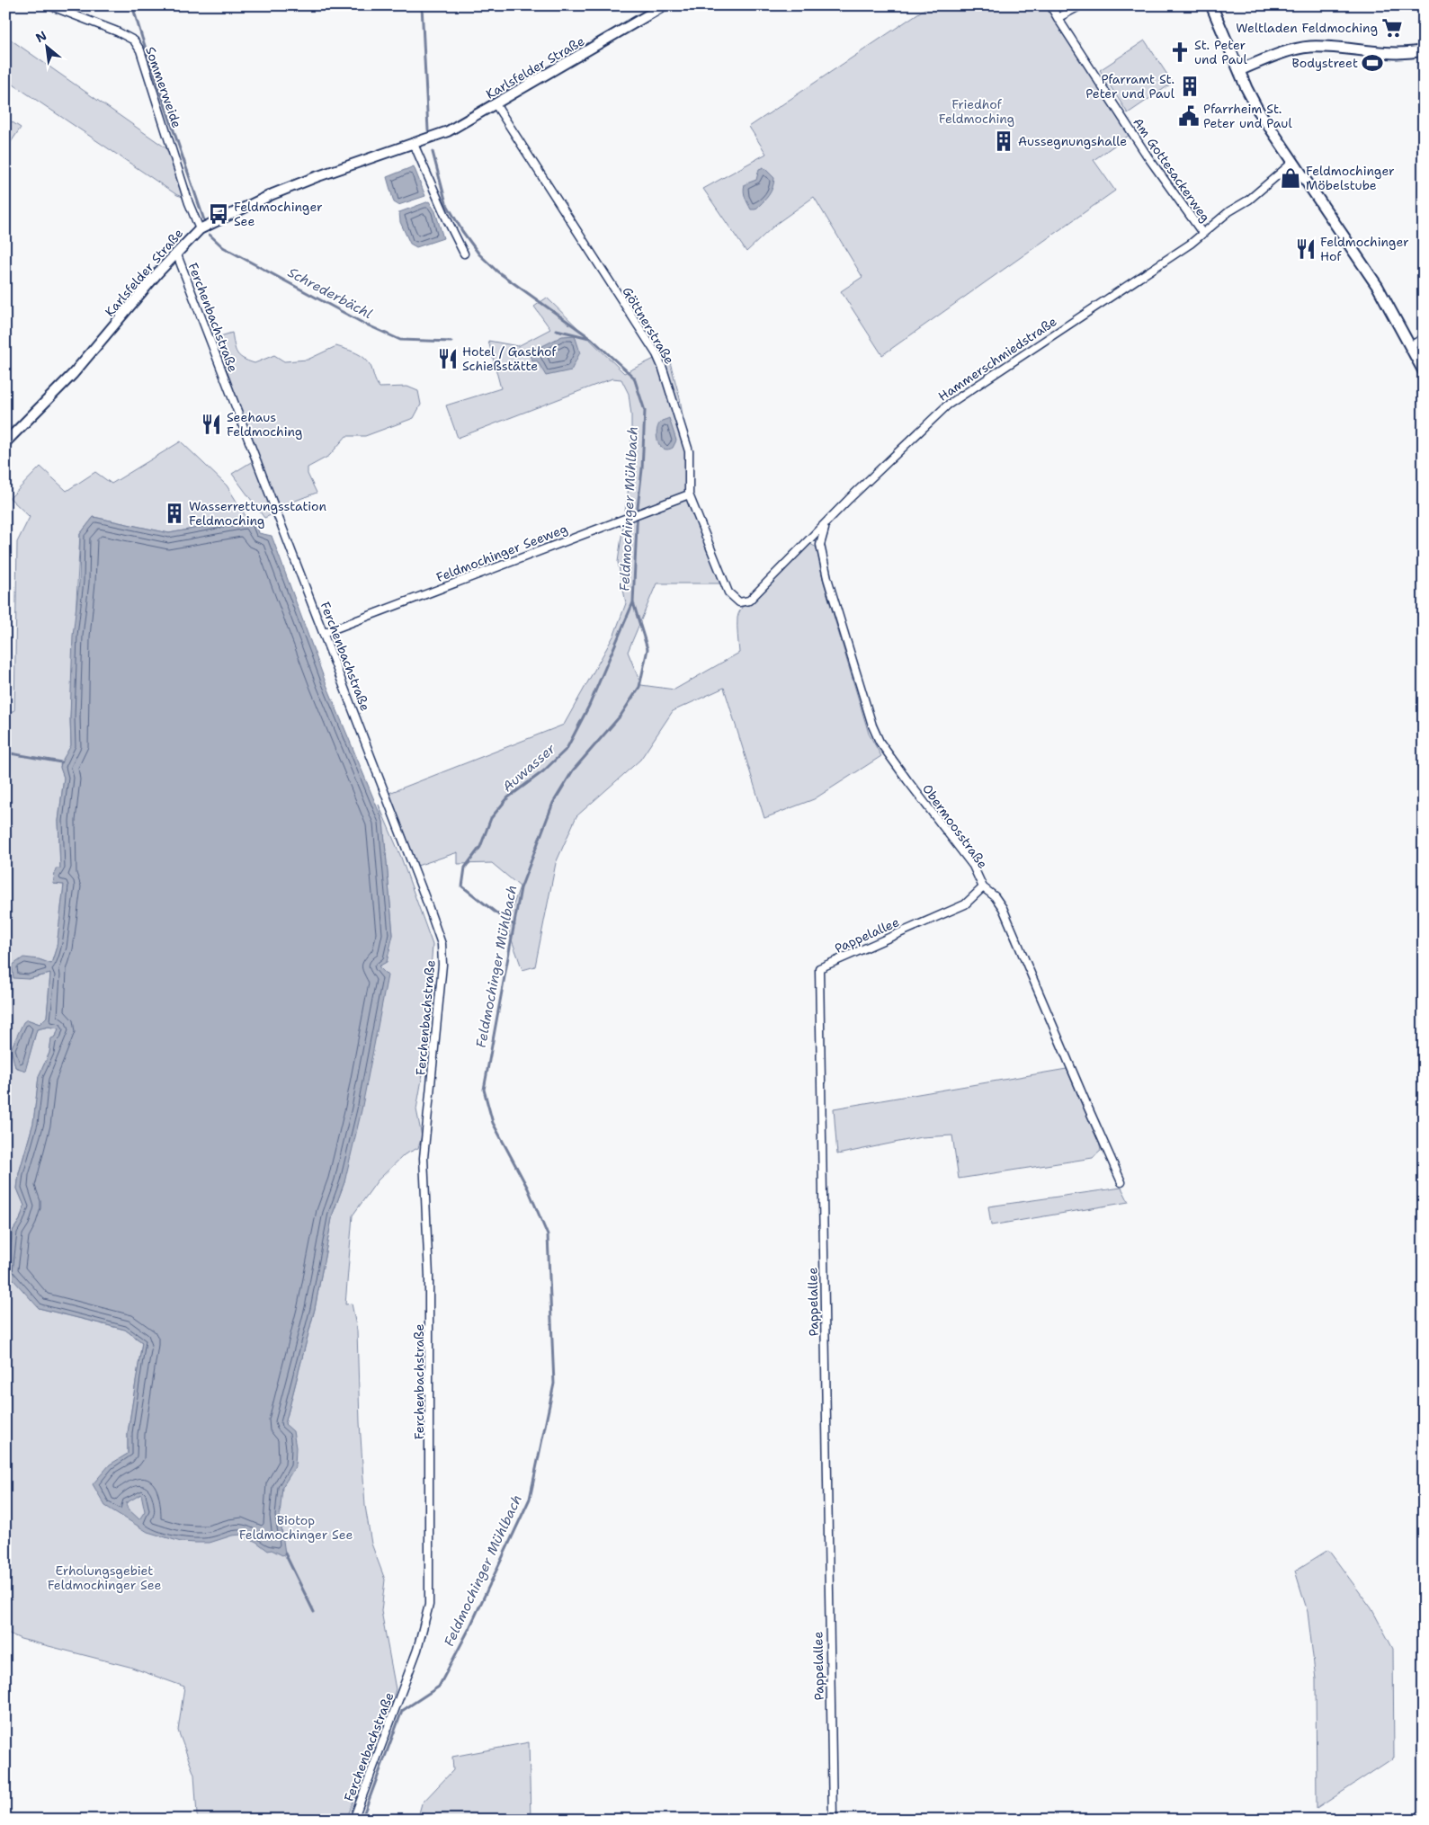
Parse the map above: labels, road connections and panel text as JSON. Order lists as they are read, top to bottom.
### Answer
{
  "streets": {
    "street": [
      "Karlsfelder Straße",
      "Sommerweide",
      "Am Gottesackerweg",
      "Ferchenbachstraße",
      "Göttnerstraße",
      "Hammerschmiedstraße",
      "Feldmochinger Seeweg",
      "Obermoosstraße",
      "Pappelallee"
    ]
  },
  "crossings": [
    ["Karlsfelder Straße", "Sommerweide"],
    ["Karlsfelder Straße", "Ferchenbachstraße"],
    ["Karlsfelder Straße", "Göttnerstraße"],
    ["Am Gottesackerweg", "Hammerschmiedstraße"],
    ["Ferchenbachstraße", "Feldmochinger Seeweg"],
    ["Göttnerstraße", "Hammerschmiedstraße"],
    ["Göttnerstraße", "Feldmochinger Seeweg"],
    ["Hammerschmiedstraße", "Obermoosstraße"],
    ["Obermoosstraße", "Pappelallee"]
  ],
  "water": ["Schrederbächl", "Feldmochinger Mühlbach", "Auwasser"],
  "parks": ["Friedhof Feldmoching", "Biotop Feldmochinger See", "Erholungsgebiet Feldmochinger See"],
  "places": {
    "supermarket": ["Weltladen Feldmoching"],
    "church": ["St. Peter und Paul"],
    "sports": ["Bodystreet"],
    "building": ["Pfarramt St. Peter und Paul", "Aussegnungshalle", "Wasserrettungsstation Feldmoching"],
    "public building": ["Pfarrheim St. Peter und Paul"],
    "shop": ["Feldmochinger Möbelstube"],
    "bus stop": ["Feldmochinger See"],
    "restaurant": ["Feldmochinger Hof", "Hotel / Gasthof Schießstätte", "Seehaus Feldmoching"]
  },
  "north": "top left"
}
